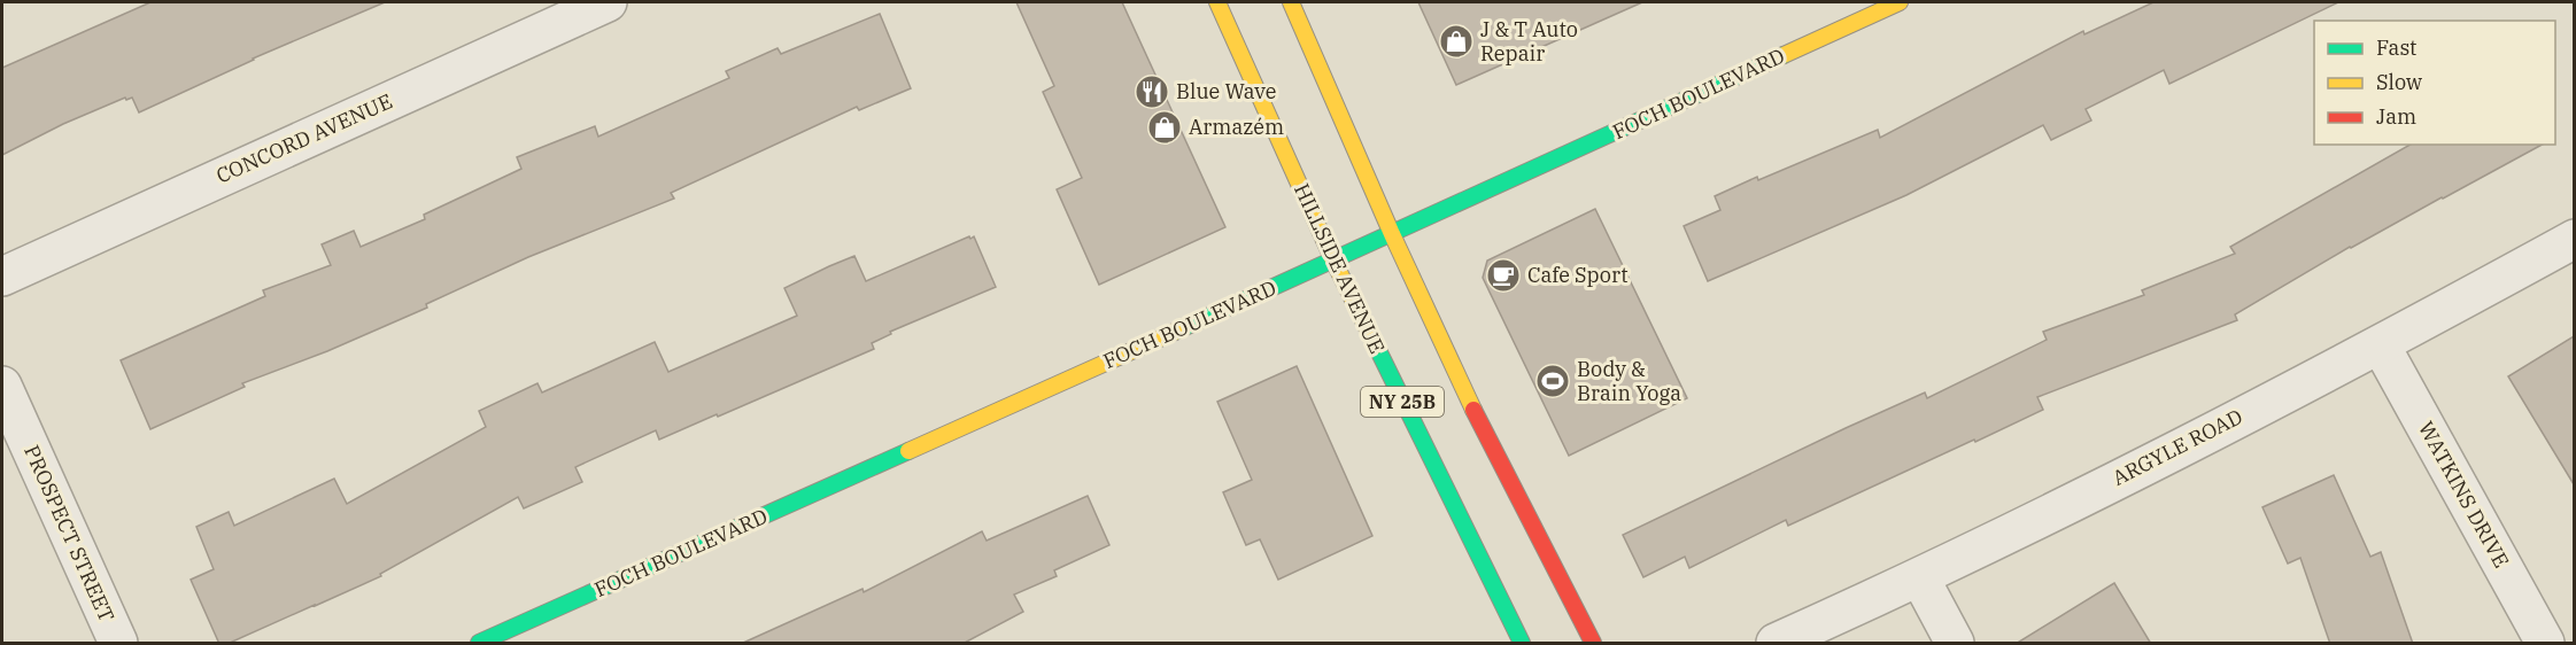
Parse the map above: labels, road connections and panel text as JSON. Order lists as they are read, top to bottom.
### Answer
{
  "streets": {
    "street": [
      "FOCH BOULEVARD",
      "CONCORD AVENUE",
      "HILLSIDE AVENUE",
      "NY 25B",
      "ARGYLE ROAD",
      "WATKINS DRIVE",
      "PROSPECT STREET"
    ]
  },
  "crossings": [
    ["FOCH BOULEVARD", "HILLSIDE AVENUE"],
    ["FOCH BOULEVARD", "NY 25B"],
    ["ARGYLE ROAD", "WATKINS DRIVE"]
  ],
  "places": {
    "shop": ["J & T Auto Repair", "Armazém"],
    "restaurant": ["Blue Wave"],
    "cafe": ["Cafe Sport"],
    "sports": ["Body & Brain Yoga"]
  },
  "legend": ["Fast", "Slow", "Jam"]
}
